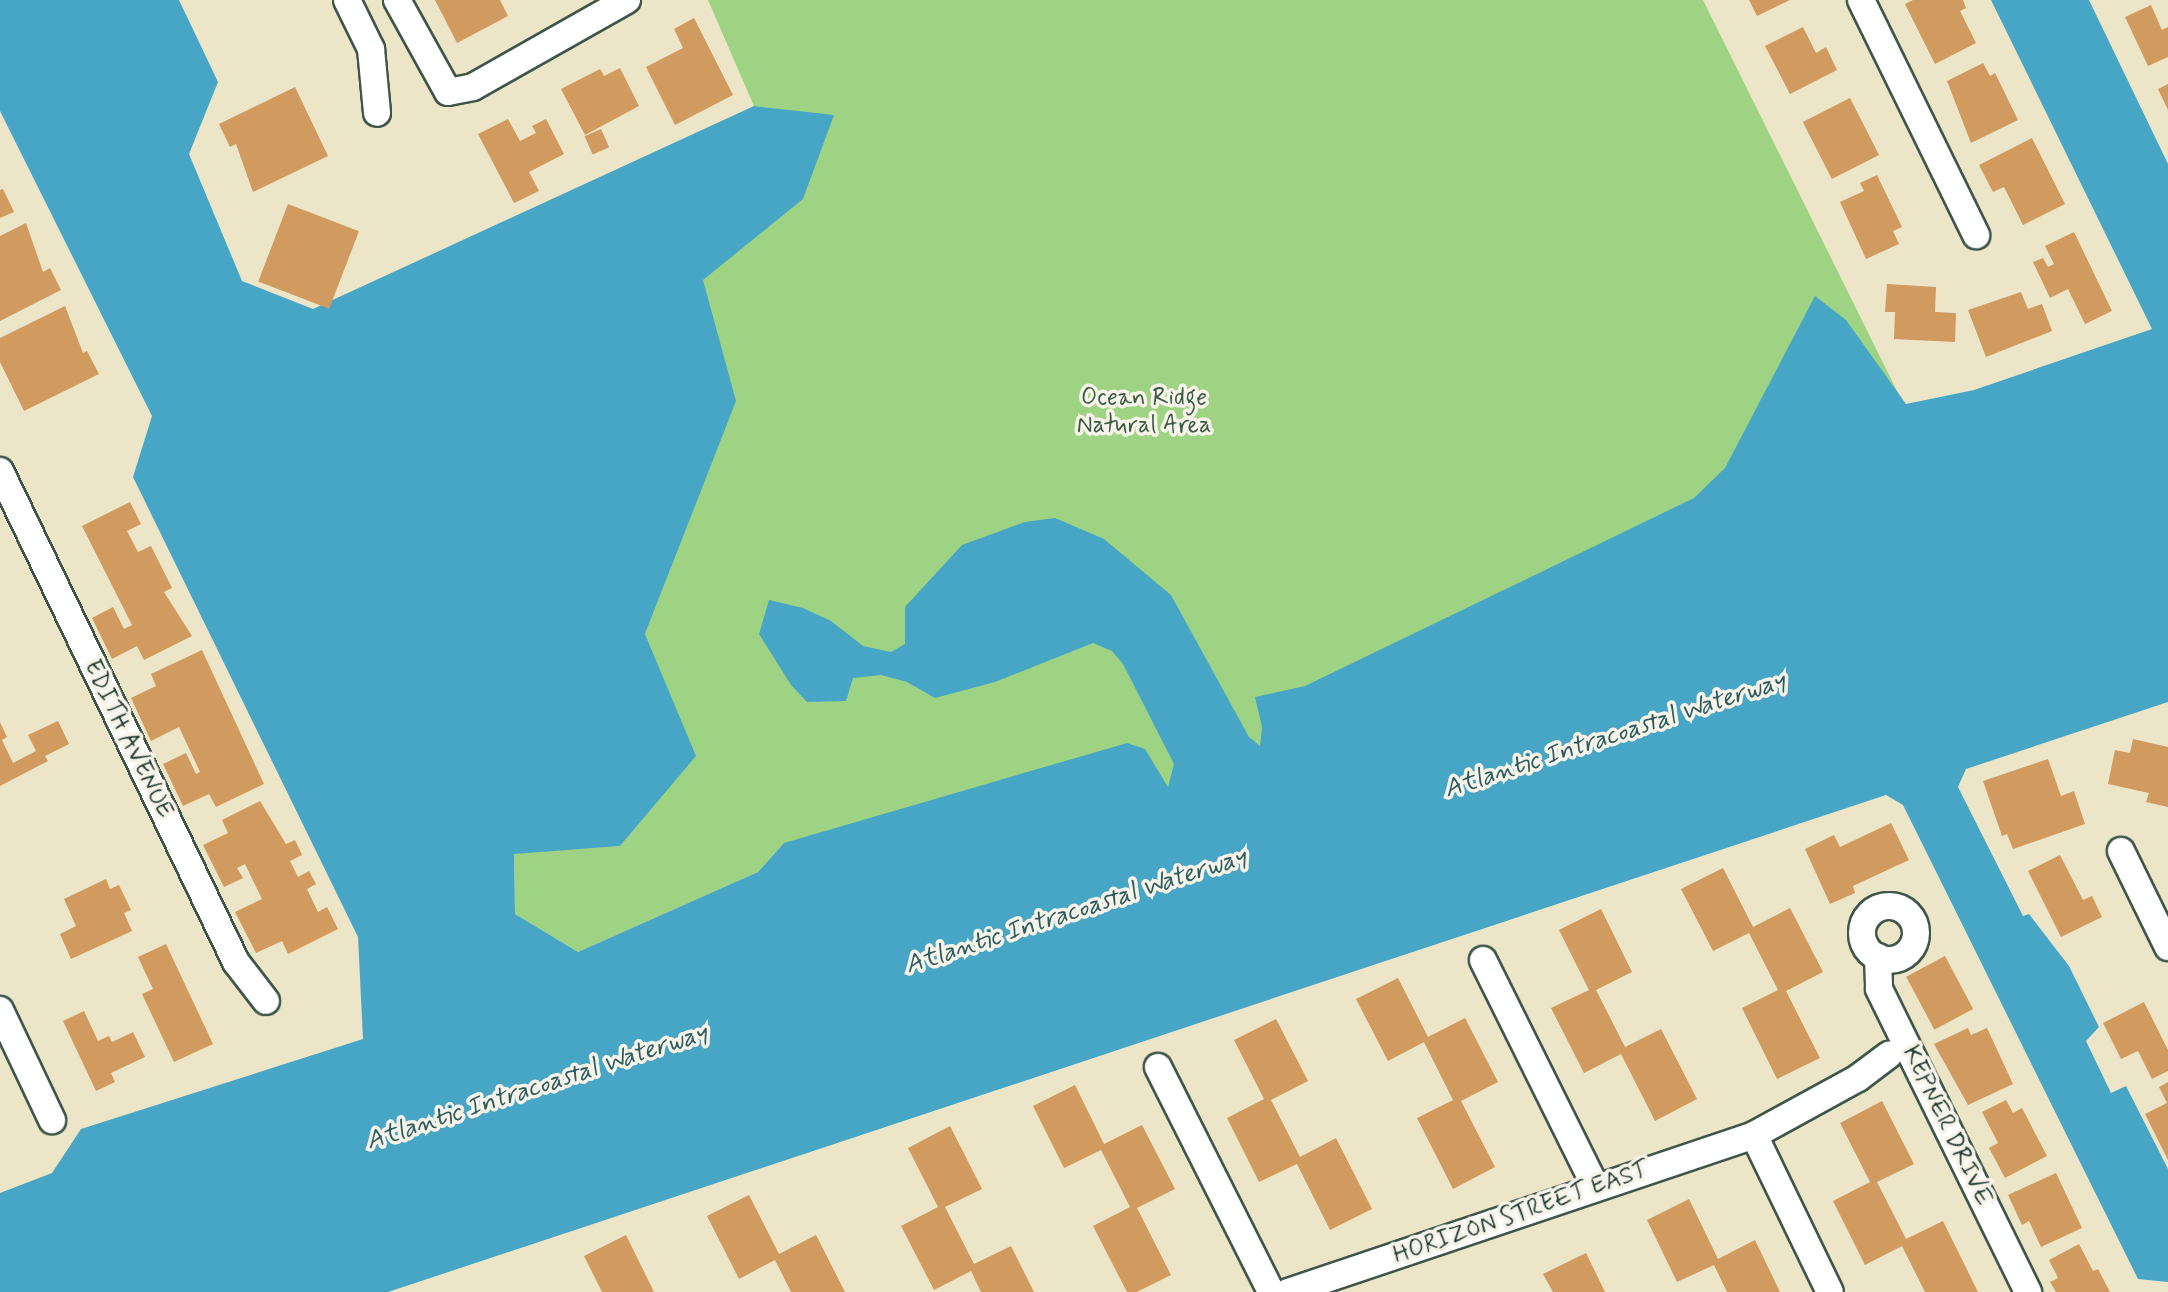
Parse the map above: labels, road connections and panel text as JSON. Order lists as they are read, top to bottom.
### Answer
{
  "streets": {
    "street": ["EDITH AVENUE", "KEPNER DRIVE", "HORIZON STREET EAST"]
  },
  "water": ["Atlantic Intracoastal Waterway"],
  "parks": ["Ocean Ridge Natural Area"]
}
